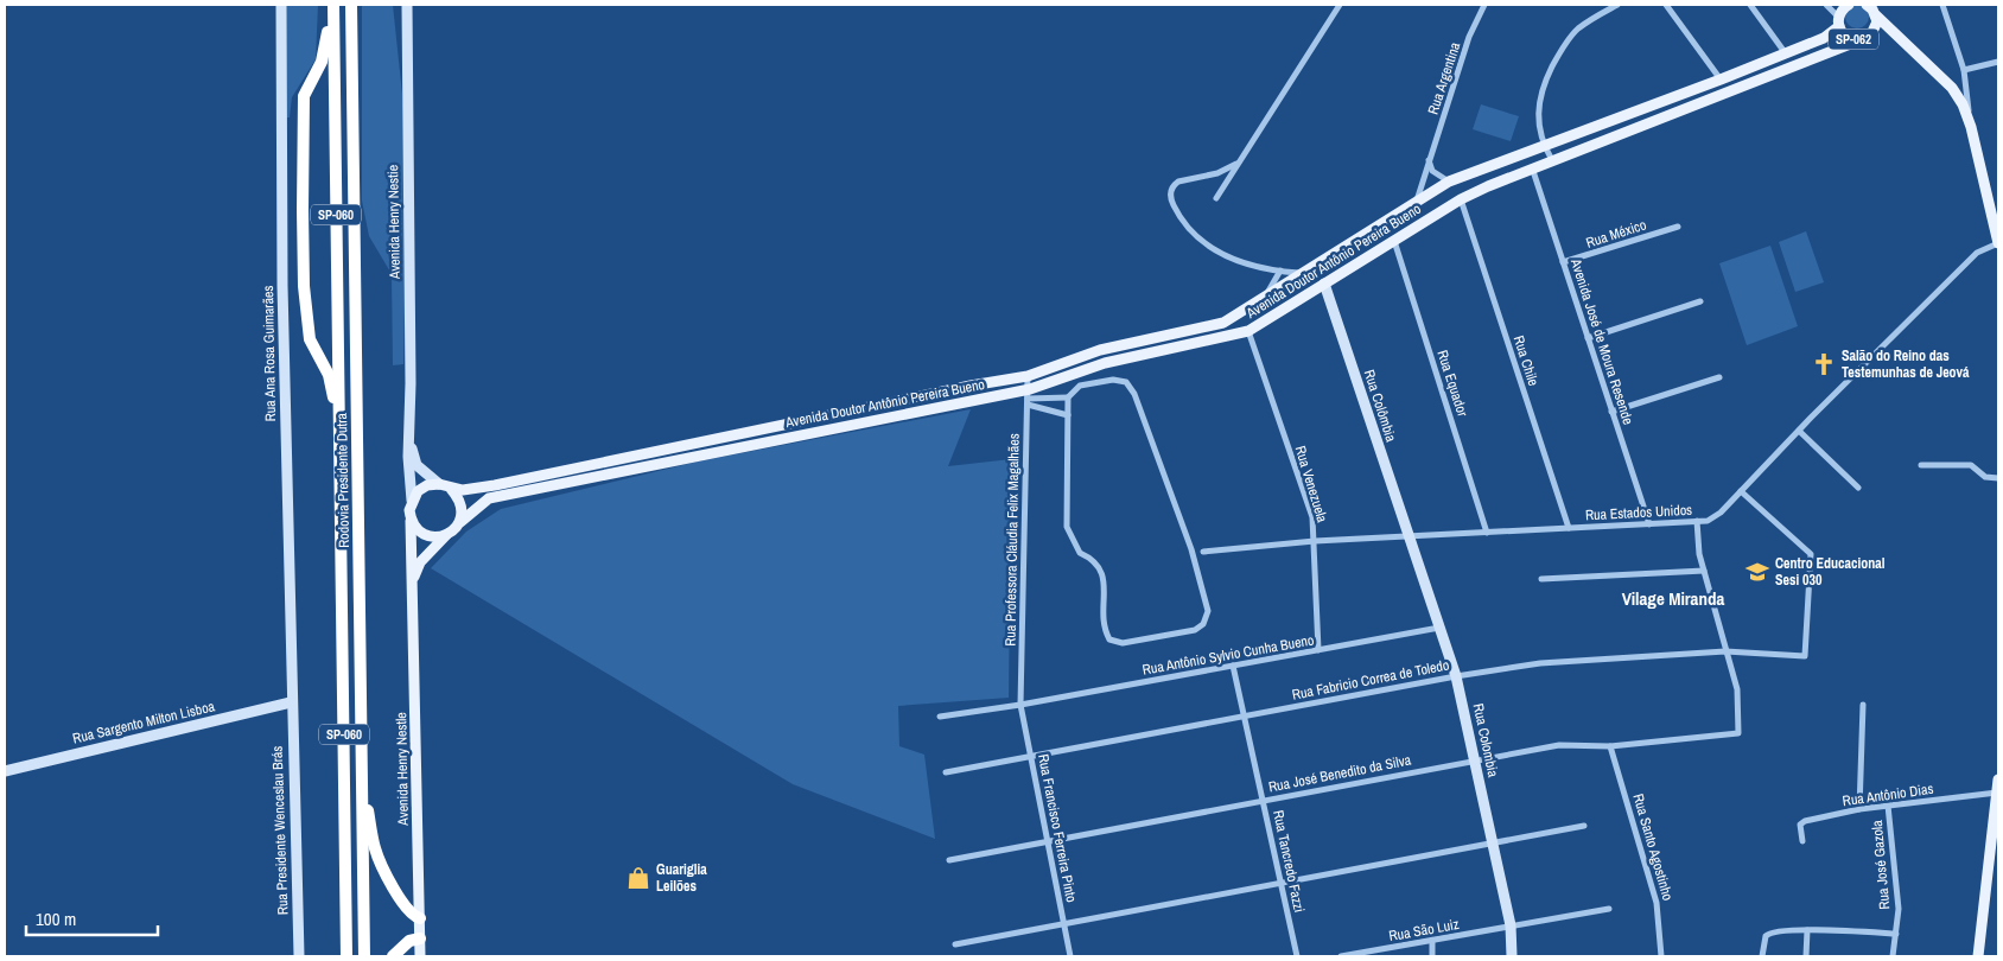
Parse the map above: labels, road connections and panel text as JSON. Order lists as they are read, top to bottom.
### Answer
{
  "streets": {
    "highway": ["SP-060", "Rodovia Presidente Dutra"],
    "main road": ["SP-062", "Avenida Doutor Antônio Pereira Bueno", "Avenida Henry Nestle"],
    "street": [
      "Rua Argentina",
      "Avenida Henry Nestie",
      "Rua México",
      "Avenida José de Moura Resende",
      "Rua Ana Rosa Guimarães",
      "Rua Chile",
      "Rua Equador",
      "Rua Colômbia",
      "Rua Venezuela",
      "Rua Estados Unidos",
      "Rua Professora Cláudia Felix Magalhães",
      "Rua Antônio Sylvio Cunha Bueno",
      "Rua Fabricio Correa de Toledo",
      "Rua Sargento Milton Lisboa",
      "Rua Colombia",
      "Rua José Benedito da Silva",
      "Rua Antônio Dias",
      "Rua Francisco Ferreira Pinto",
      "Rua Presidente Wenceslau Brás",
      "Rua Santo Agostinho",
      "Rua Tancredo Fazzi",
      "Rua José Gazola",
      "Rua São Luiz"
    ]
  },
  "crossings": [
    ["SP-062", "Avenida Doutor Antônio Pereira Bueno"],
    ["SP-062", "Rua Estados Unidos"],
    ["Rua Argentina", "Avenida Doutor Antônio Pereira Bueno"],
    ["Avenida Henry Nestie", "Avenida Doutor Antônio Pereira Bueno"],
    ["Avenida Henry Nestie", "Avenida Henry Nestle"],
    ["Rua México", "Avenida José de Moura Resende"],
    ["Avenida Doutor Antônio Pereira Bueno", "Avenida José de Moura Resende"],
    ["Avenida Doutor Antônio Pereira Bueno", "Rua Chile"],
    ["Avenida Doutor Antônio Pereira Bueno", "Rua Equador"],
    ["Avenida Doutor Antônio Pereira Bueno", "Rua Colômbia"],
    ["Avenida Doutor Antônio Pereira Bueno", "Rua Venezuela"],
    ["Avenida Doutor Antônio Pereira Bueno", "Rua Professora Cláudia Felix Magalhães"],
    ["Avenida Doutor Antônio Pereira Bueno", "Avenida Henry Nestle"],
    ["Avenida José de Moura Resende", "Rua Estados Unidos"],
    ["Rua Ana Rosa Guimarães", "Rua Sargento Milton Lisboa"],
    ["Rua Ana Rosa Guimarães", "Rua Presidente Wenceslau Brás"],
    ["Rua Chile", "Rua Estados Unidos"],
    ["Rua Equador", "Rua Estados Unidos"],
    ["Rua Colômbia", "Rua Estados Unidos"],
    ["Rua Colômbia", "Rua Colombia"],
    ["Rua Venezuela", "Rua Estados Unidos"],
    ["Rua Venezuela", "Rua Antônio Sylvio Cunha Bueno"],
    ["Rua Estados Unidos", "Rua Fabricio Correa de Toledo"],
    ["Rua Estados Unidos", "Rua Colombia"],
    ["Rua Professora Cláudia Felix Magalhães", "Rua Antônio Sylvio Cunha Bueno"],
    ["Rua Professora Cláudia Felix Magalhães", "Rua Francisco Ferreira Pinto"],
    ["Rua Antônio Sylvio Cunha Bueno", "Rua Colombia"],
    ["Rua Antônio Sylvio Cunha Bueno", "Rua Francisco Ferreira Pinto"],
    ["Rua Antônio Sylvio Cunha Bueno", "Rua Tancredo Fazzi"],
    ["Rua Fabricio Correa de Toledo", "Rua Colombia"],
    ["Rua Fabricio Correa de Toledo", "Rua José Benedito da Silva"],
    ["Rua Fabricio Correa de Toledo", "Rua Francisco Ferreira Pinto"],
    ["Rua Fabricio Correa de Toledo", "Rua Tancredo Fazzi"],
    ["Rua Sargento Milton Lisboa", "Rua Presidente Wenceslau Brás"],
    ["Rua Colombia", "Rua José Benedito da Silva"],
    ["Rua Colombia", "Rua São Luiz"],
    ["Rua José Benedito da Silva", "Rua Francisco Ferreira Pinto"],
    ["Rua José Benedito da Silva", "Rua Santo Agostinho"],
    ["Rua José Benedito da Silva", "Rua Tancredo Fazzi"],
    ["Rua Antônio Dias", "Rua José Gazola"]
  ],
  "districts": ["Vilage Miranda"],
  "places": {
    "church": ["Salão do Reino das Testemunhas de Jeová"],
    "school or university": ["Centro Educacional Sesi 030"],
    "shop": ["Guariglia Leilões"]
  },
  "scale_bar": "100 m"
}
